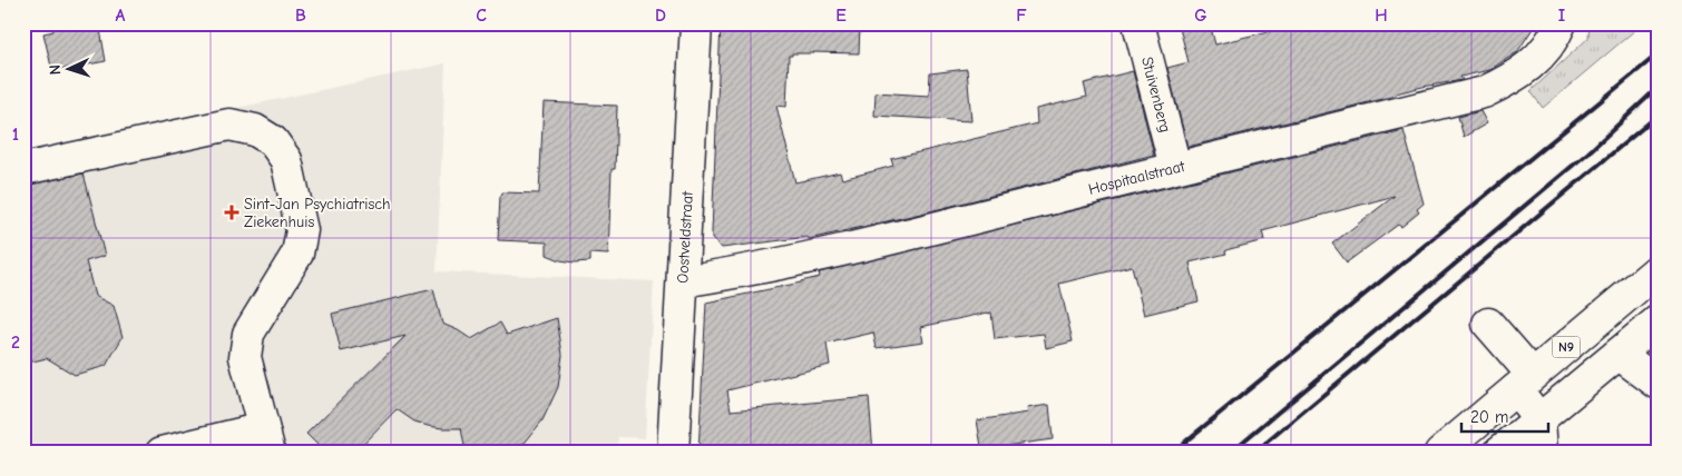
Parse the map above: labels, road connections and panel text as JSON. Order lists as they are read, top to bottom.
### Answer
{
  "streets": {
    "street": [
      "Stuivenberg",
      "Hospitaalstraat",
      "Oostveldstraat",
      "N9"
    ]
  },
  "crossings": [
    ["Stuivenberg", "Hospitaalstraat"],
    ["Hospitaalstraat", "Oostveldstraat"]
  ],
  "places": {
    "health": ["Sint-Jan Psychiatrisch Ziekenhuis"]
  },
  "scale_bar": "20 m",
  "north": "left",
  "grid": {
    "columns": [
      "A",
      "B",
      "C",
      "D",
      "E",
      "F",
      "G",
      "H",
      "I"
    ],
    "rows": ["1", "2"]
  }
}
